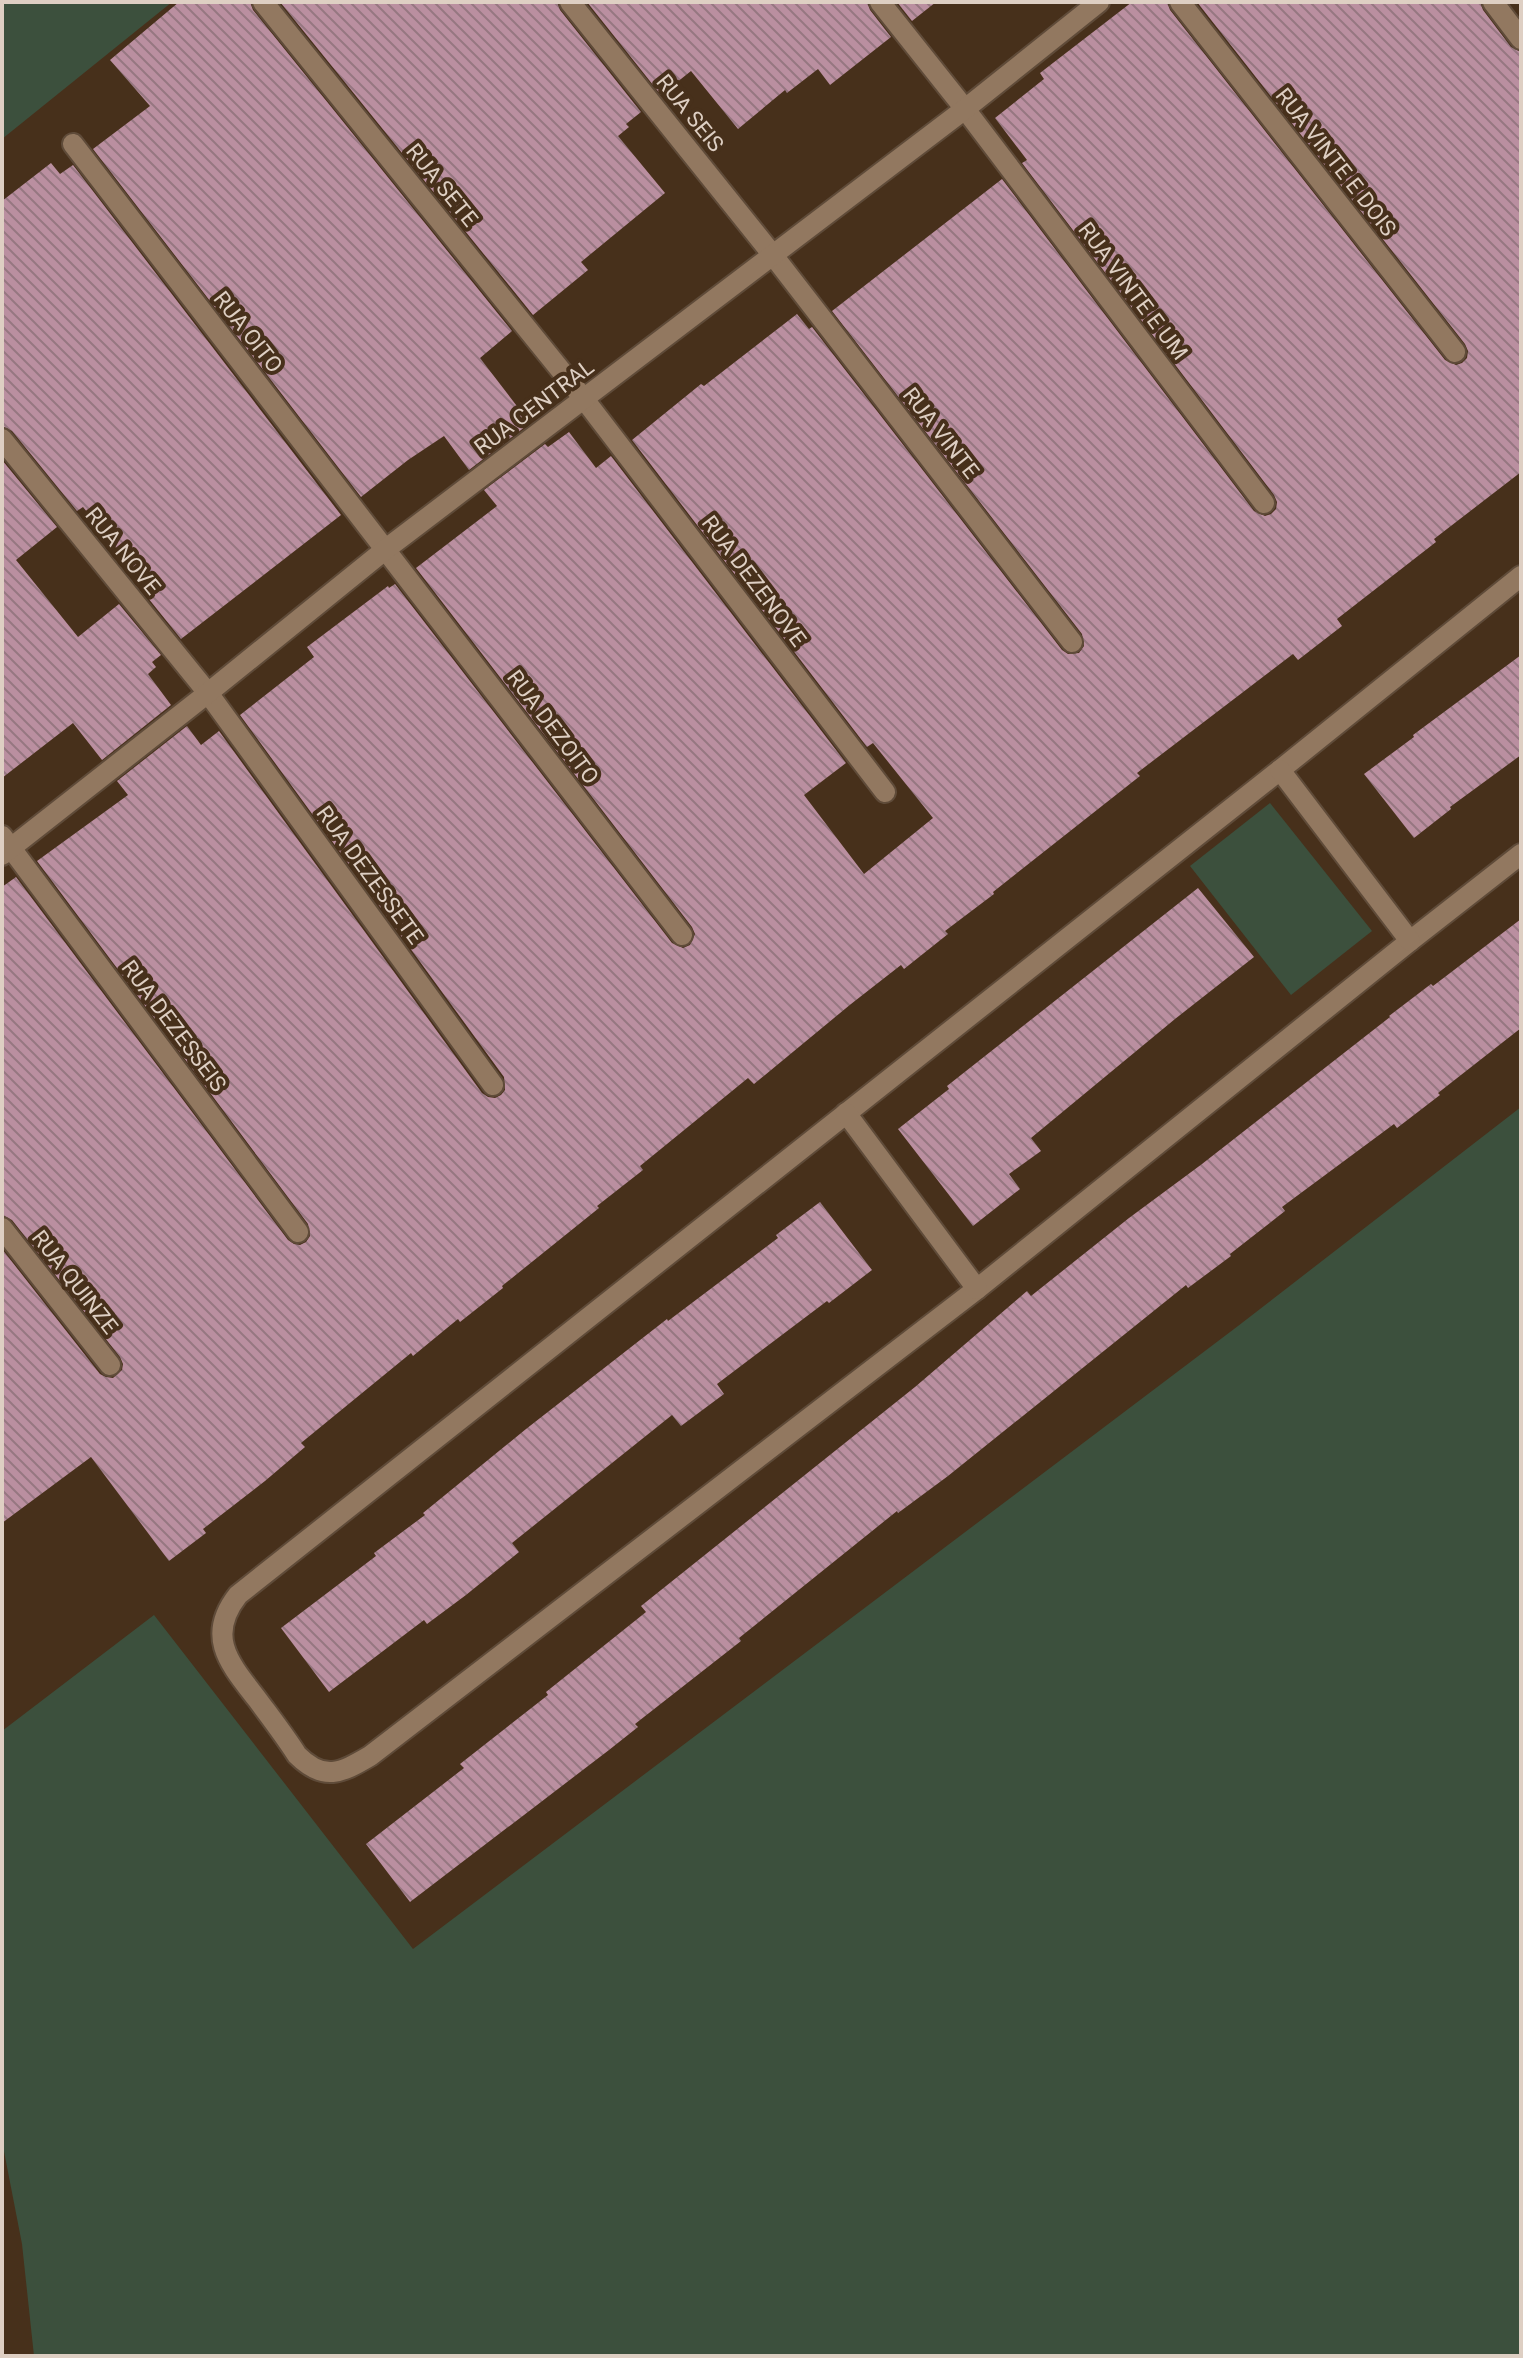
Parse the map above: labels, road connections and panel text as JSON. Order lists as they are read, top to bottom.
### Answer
{
  "streets": {
    "street": [
      "RUA SEIS",
      "RUA VINTE E DOIS",
      "RUA SETE",
      "RUA VINTE E UM",
      "RUA OITO",
      "RUA CENTRAL",
      "RUA VINTE",
      "RUA NOVE",
      "RUA DEZENOVE",
      "RUA DEZOITO",
      "RUA DEZESSETE",
      "RUA DEZESSEIS",
      "RUA QUINZE"
    ]
  },
  "crossings": [
    ["RUA SEIS", "RUA CENTRAL"],
    ["RUA SEIS", "RUA VINTE"],
    ["RUA SETE", "RUA CENTRAL"],
    ["RUA SETE", "RUA DEZENOVE"],
    ["RUA VINTE E UM", "RUA CENTRAL"],
    ["RUA OITO", "RUA CENTRAL"],
    ["RUA OITO", "RUA DEZOITO"],
    ["RUA CENTRAL", "RUA VINTE"],
    ["RUA CENTRAL", "RUA NOVE"],
    ["RUA CENTRAL", "RUA DEZENOVE"],
    ["RUA CENTRAL", "RUA DEZOITO"],
    ["RUA CENTRAL", "RUA DEZESSETE"],
    ["RUA CENTRAL", "RUA DEZESSEIS"],
    ["RUA NOVE", "RUA DEZESSETE"]
  ]
}
